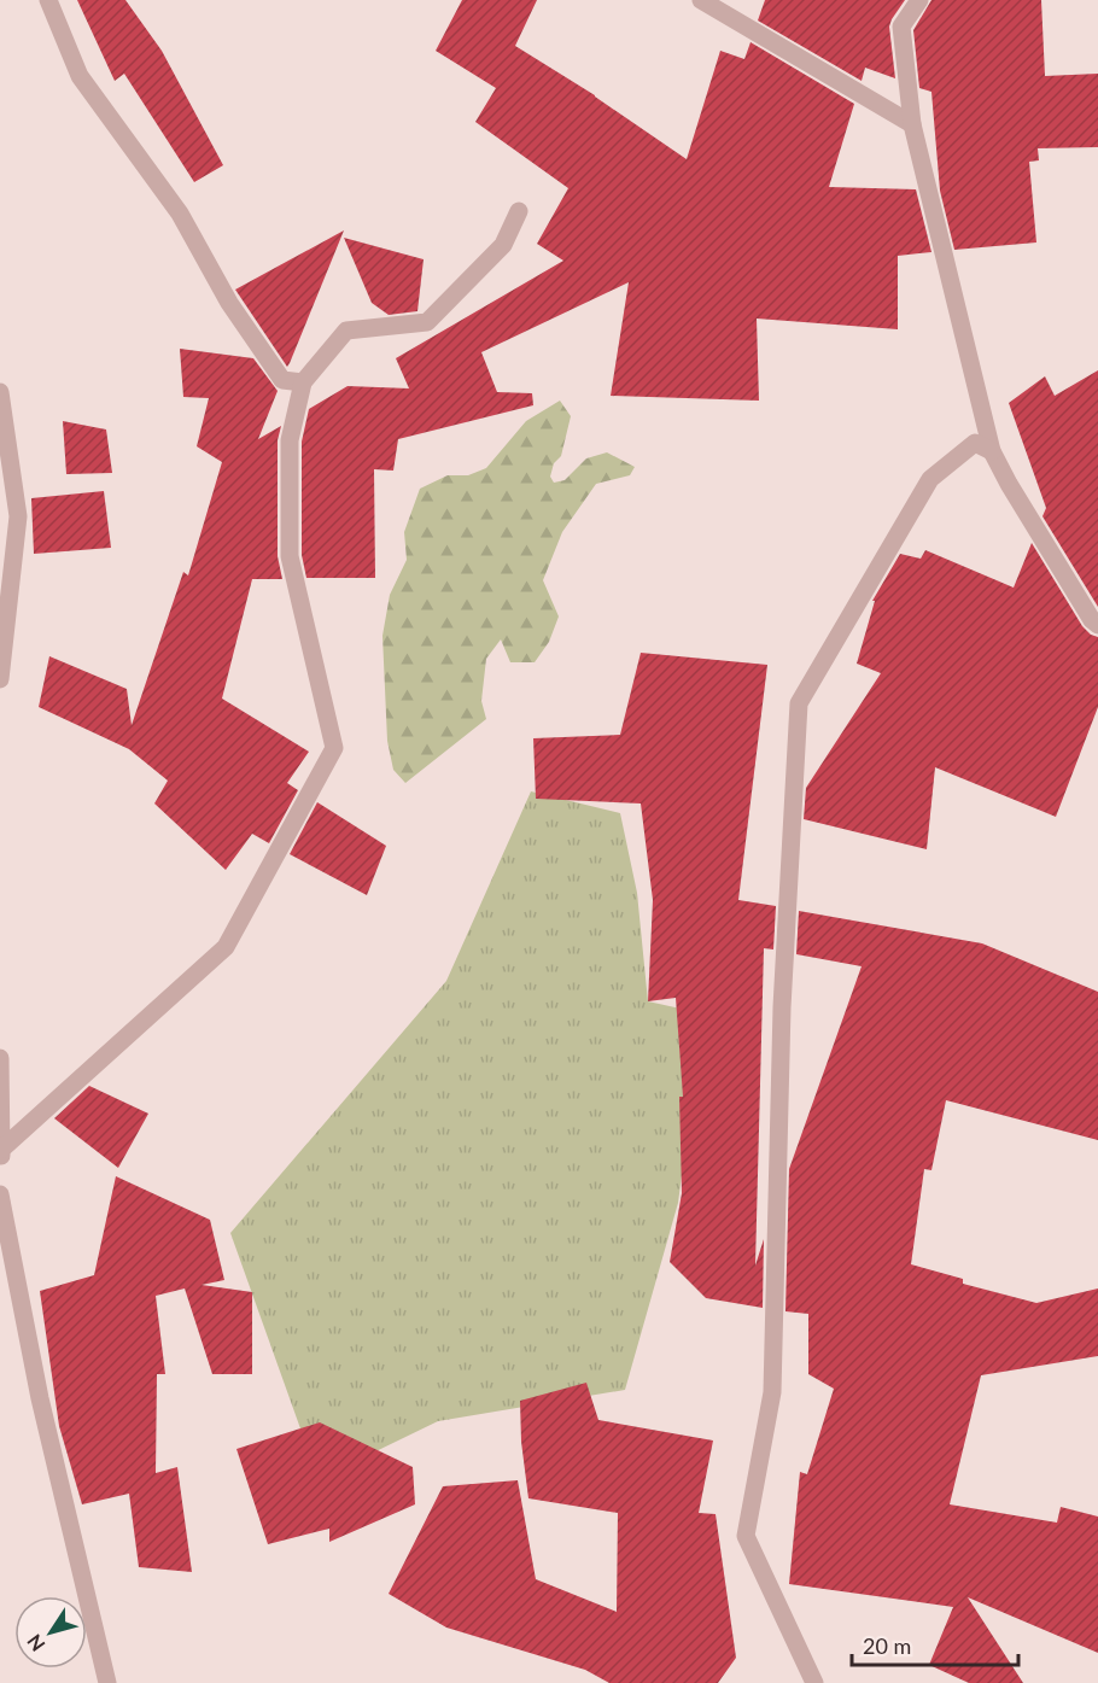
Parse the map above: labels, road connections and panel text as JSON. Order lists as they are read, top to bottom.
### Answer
{
  "scale_bar": "20 m",
  "north": "bottom left"
}
